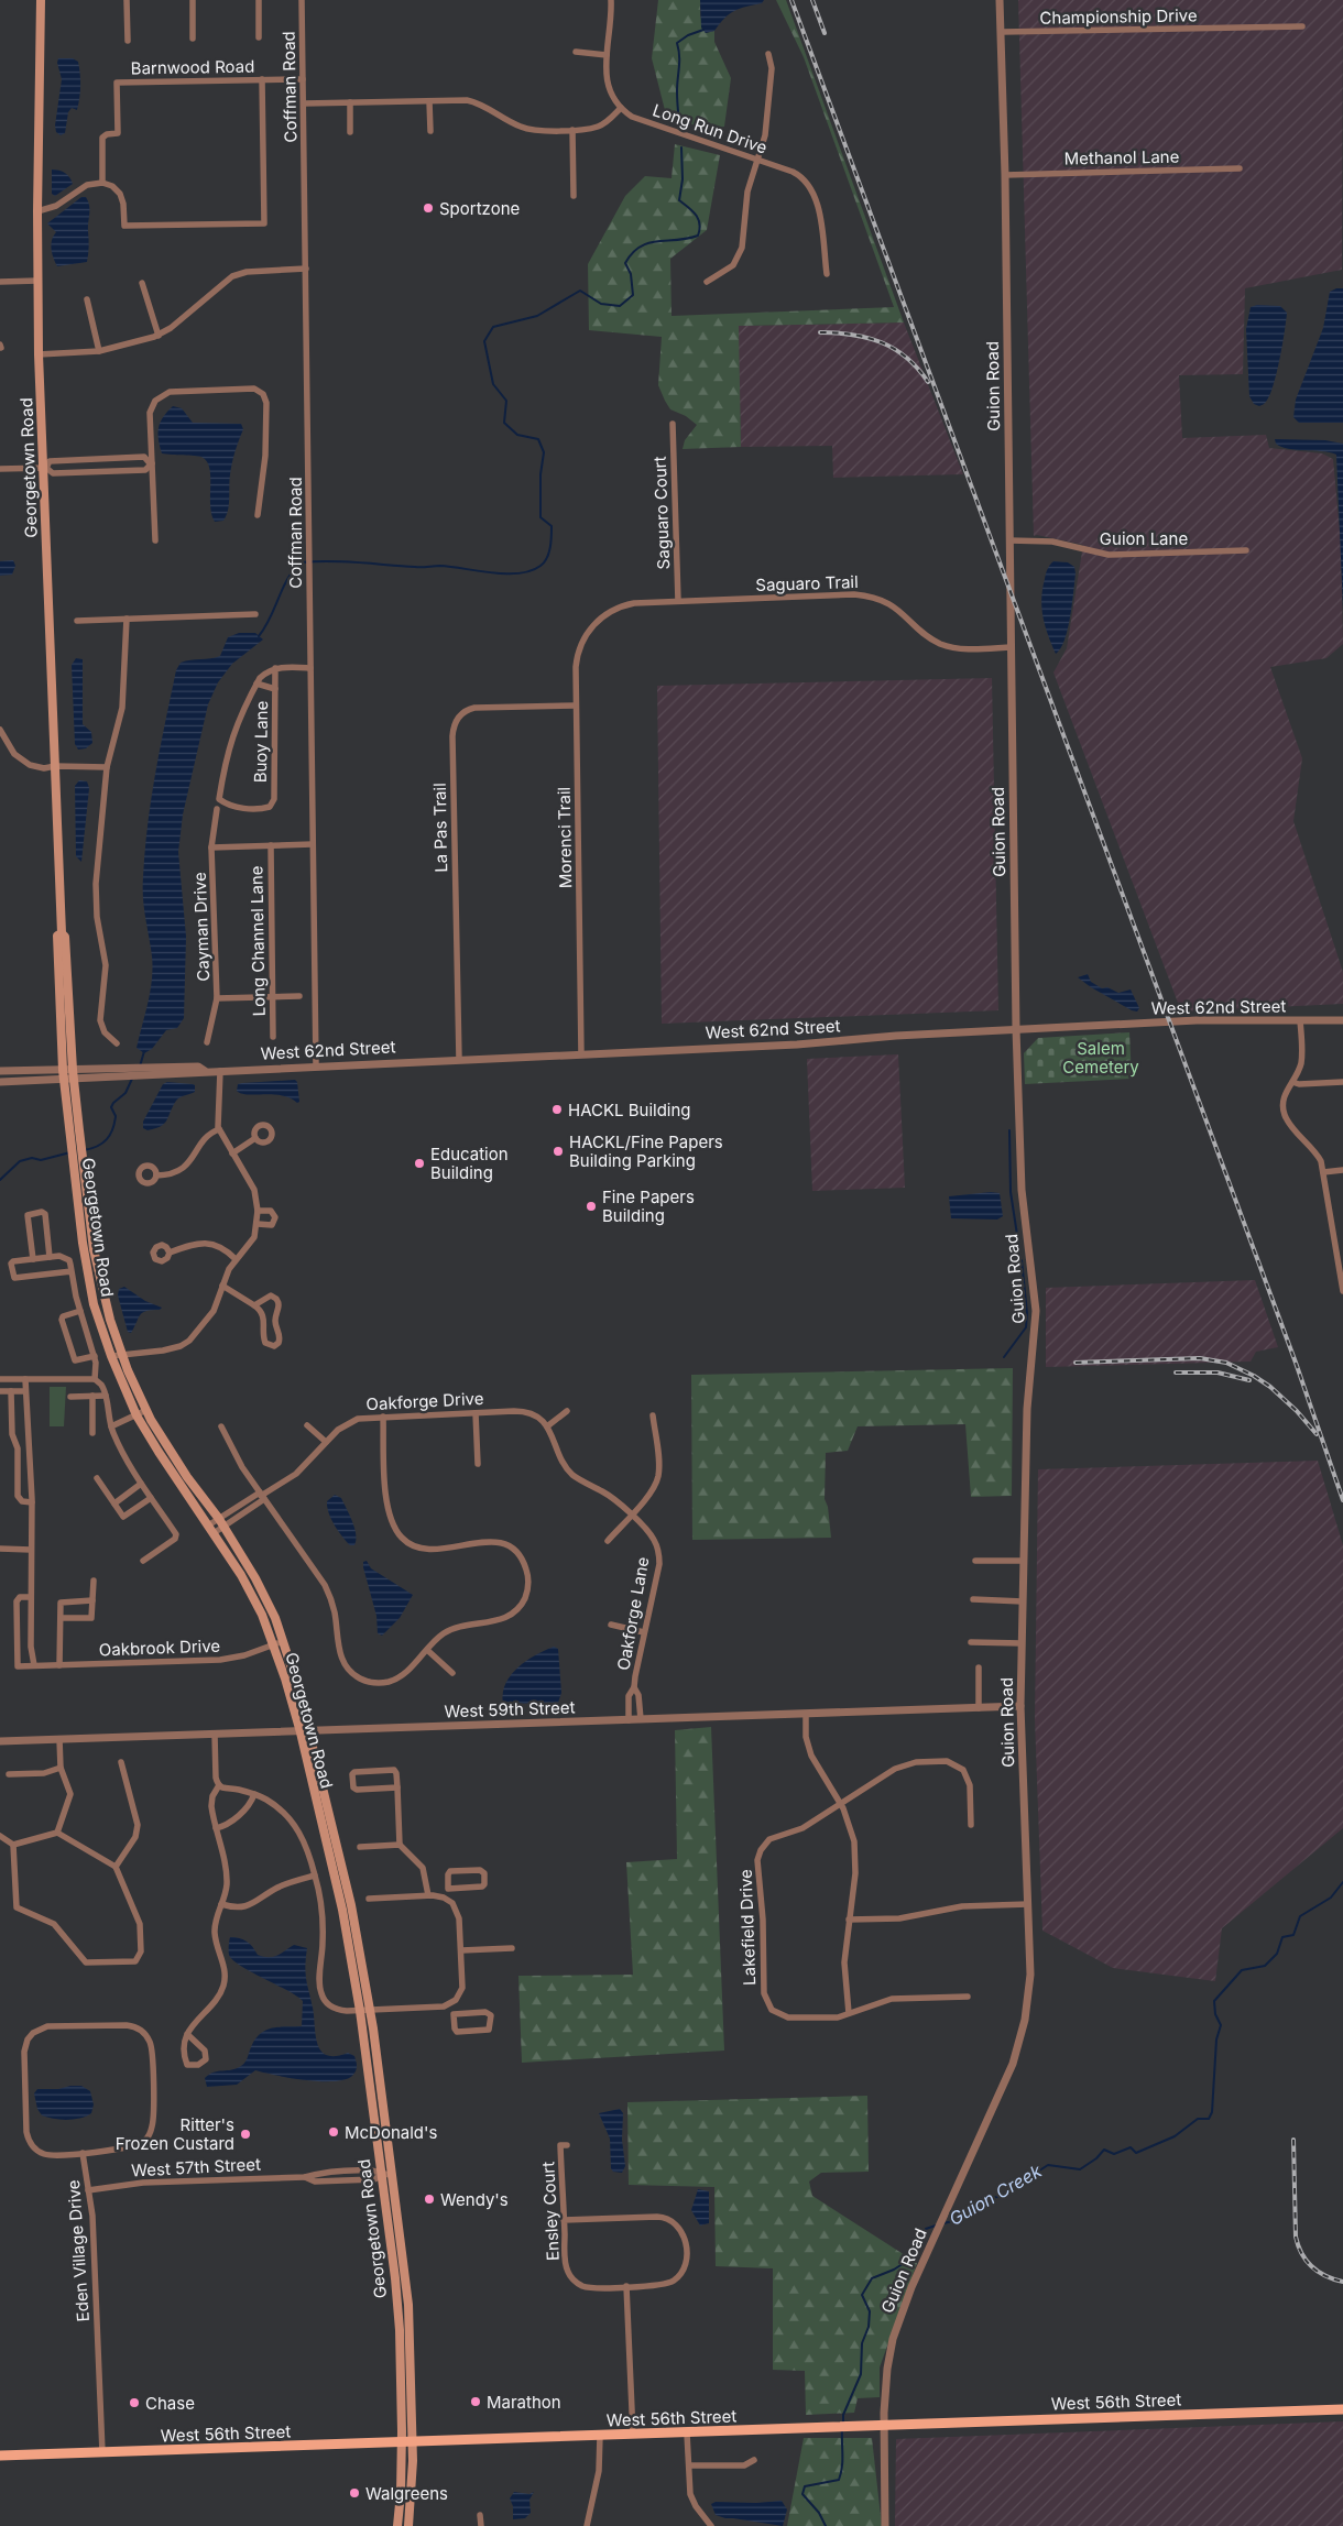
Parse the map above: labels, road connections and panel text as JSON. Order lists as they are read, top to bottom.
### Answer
{
  "streets": {
    "main road": ["Georgetown Road", "West 56th Street"],
    "street": [
      "Championship Drive",
      "Barnwood Road",
      "Coffman Road",
      "Long Run Drive",
      "Methanol Lane",
      "Guion Road",
      "Saguaro Court",
      "Guion Lane",
      "Saguaro Trail",
      "Buoy Lane",
      "La Pas Trail",
      "Morenci Trail",
      "Cayman Drive",
      "Long Channel Lane",
      "West 62nd Street",
      "Oakforge Drive",
      "Oakforge Lane",
      "Oakbrook Drive",
      "West 59th Street",
      "Lakefield Drive",
      "West 57th Street",
      "Ensley Court",
      "Eden Village Drive"
    ]
  },
  "crossings": [
    ["Championship Drive", "Guion Road"],
    ["Barnwood Road", "Coffman Road"],
    ["Coffman Road", "West 62nd Street"],
    ["Methanol Lane", "Guion Road"],
    ["Guion Road", "Guion Lane"],
    ["Guion Road", "Saguaro Trail"],
    ["Guion Road", "West 62nd Street"],
    ["Guion Road", "West 59th Street"],
    ["Guion Road", "West 56th Street"],
    ["Georgetown Road", "West 62nd Street"],
    ["Georgetown Road", "Oakforge Drive"],
    ["Georgetown Road", "Oakbrook Drive"],
    ["Georgetown Road", "West 59th Street"],
    ["Georgetown Road", "West 57th Street"],
    ["Georgetown Road", "West 56th Street"],
    ["Saguaro Court", "Saguaro Trail"],
    ["Saguaro Trail", "Morenci Trail"],
    ["La Pas Trail", "Morenci Trail"],
    ["La Pas Trail", "West 62nd Street"],
    ["Morenci Trail", "West 62nd Street"],
    ["Oakforge Drive", "Oakforge Lane"],
    ["Oakforge Lane", "West 59th Street"],
    ["West 57th Street", "Eden Village Drive"],
    ["Eden Village Drive", "West 56th Street"]
  ],
  "water": ["Guion Creek"],
  "parks": ["Salem Cemetery"],
  "places": [
    "Sportzone",
    "HACKL Building",
    "HACKL/Fine Papers Building Parking",
    "Education Building",
    "Fine Papers Building",
    "McDonald's",
    "Ritter's Frozen Custard",
    "Wendy's",
    "Marathon",
    "Chase",
    "Walgreens"
  ]
}
